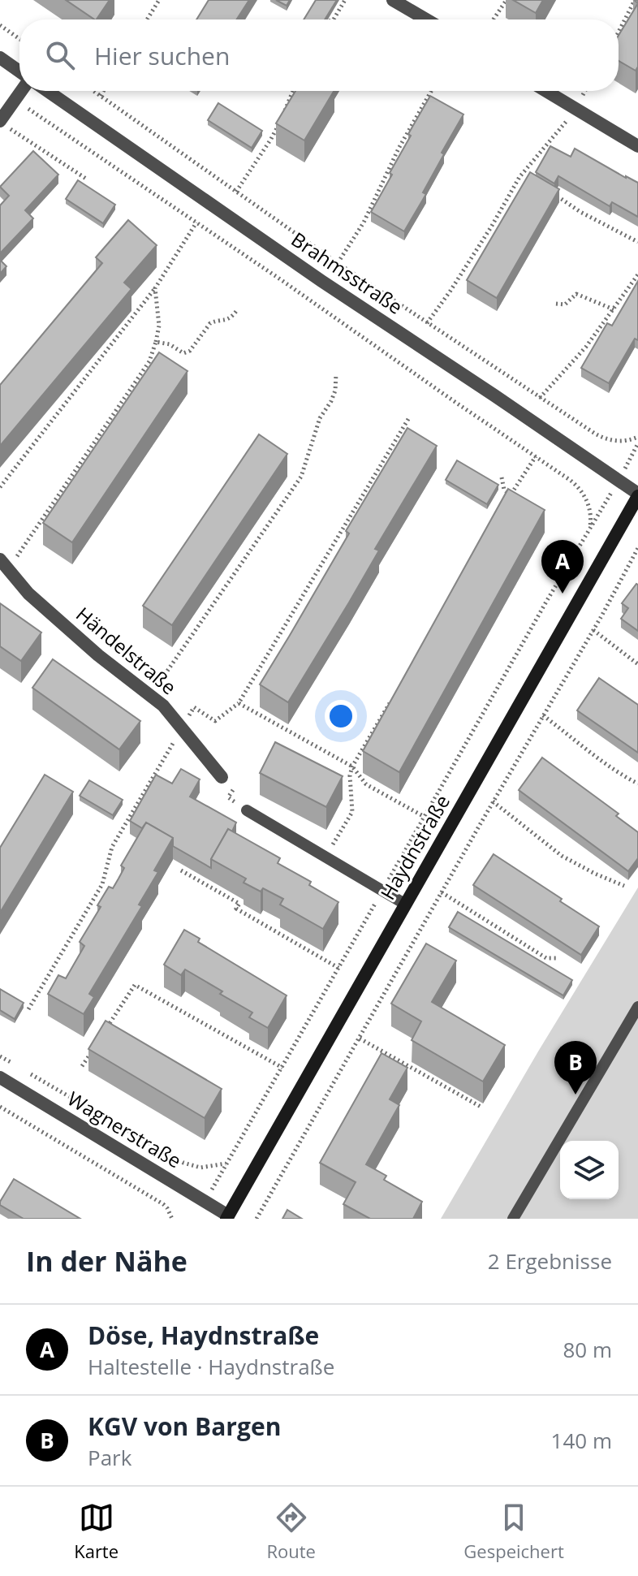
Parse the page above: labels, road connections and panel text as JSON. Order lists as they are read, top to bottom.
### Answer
{
  "streets": {
    "street": [
      "Brahmsstraße",
      "Händelstraße",
      "Haydnstraße",
      "Wagnerstraße"
    ]
  },
  "crossings": [
    ["Brahmsstraße", "Haydnstraße"],
    ["Haydnstraße", "Wagnerstraße"]
  ],
  "page": {
    "search": "Hier suchen",
    "pins": ["A", "B"],
    "heading": ["In der Nähe", "2 Ergebnisse"],
    "list": [
      {
        "mark": "A",
        "name": "Döse, Haydnstraße",
        "note": "Haltestelle · Haydnstraße",
        "value": "80 m"
      },
      {
        "mark": "B",
        "name": "KGV von Bargen",
        "note": "Park",
        "value": "140 m"
      }
    ],
    "nav": ["Karte", "Route", "Gespeichert"]
  }
}
